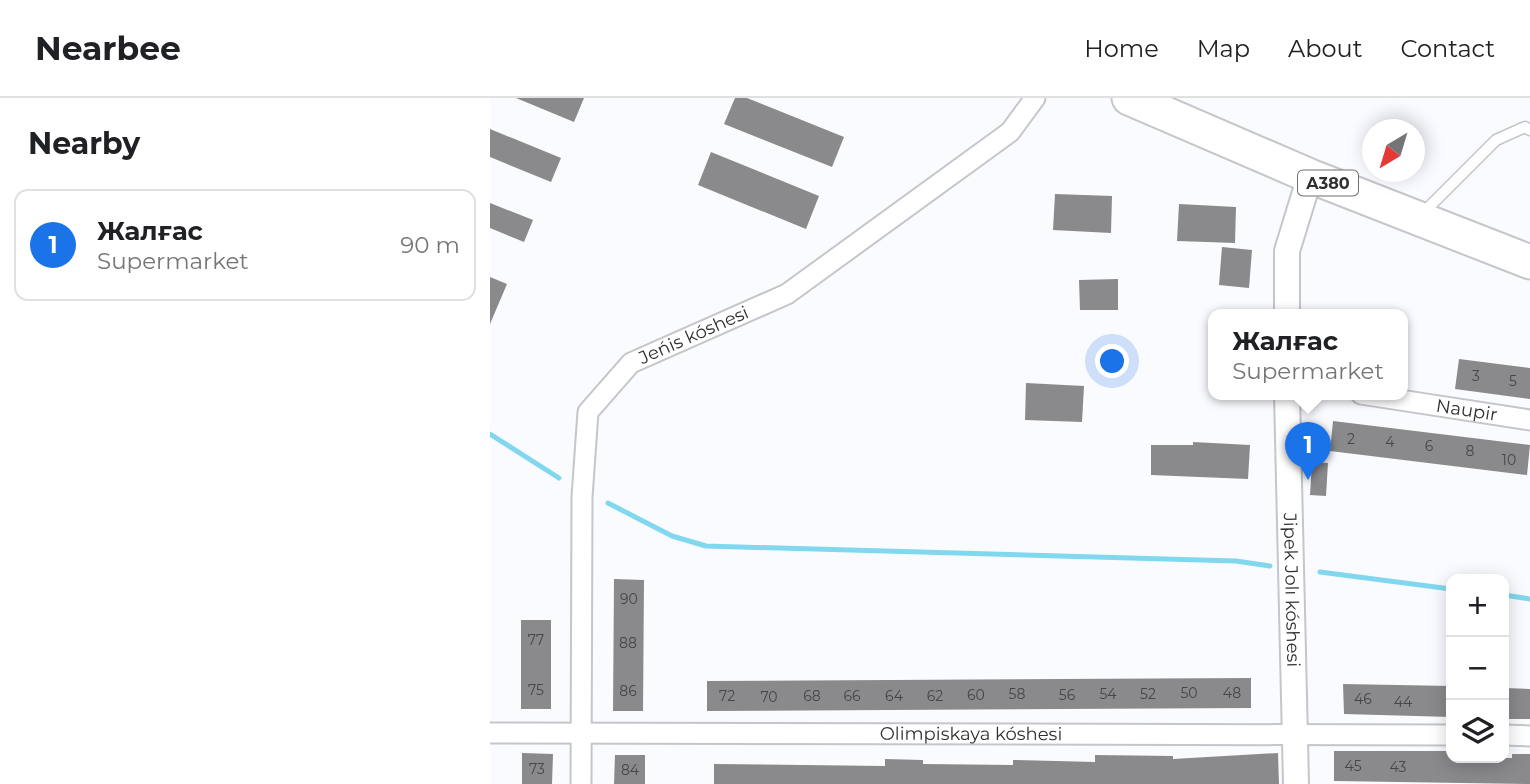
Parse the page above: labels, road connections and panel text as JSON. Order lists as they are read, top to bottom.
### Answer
{
  "streets": {
    "highway": ["A380"],
    "street": [
      "Jeńis kóshesi",
      "Naupir",
      "Jipek Jolı kóshesi",
      "Olimpiskaya kóshesi"
    ]
  },
  "crossings": [
    ["Jeńis kóshesi", "Olimpiskaya kóshesi"],
    ["Jipek Jolı kóshesi", "Olimpiskaya kóshesi"]
  ],
  "house_numbers": [
    "3",
    "5",
    "2",
    "4",
    "6",
    "8",
    "10",
    "90",
    "77",
    "88",
    "75",
    "86",
    "50",
    "48",
    "58",
    "54",
    "52",
    "60",
    "56",
    "72",
    "68",
    "66",
    "64",
    "62",
    "70",
    "46",
    "44",
    "45",
    "43",
    "73",
    "84"
  ],
  "north": "bottom left",
  "page": {
    "header": "Nearbee",
    "nav": [
      "Home",
      "Map",
      "About",
      "Contact"
    ],
    "heading": "Nearby",
    "list": [
      {
        "mark": "1",
        "name": "Жалғас",
        "note": "Supermarket",
        "value": "90 m"
      }
    ],
    "popup": ["Жалғас", "Supermarket"],
    "pins": "1",
    "map_buttons": ["+", "−"]
  }
}
